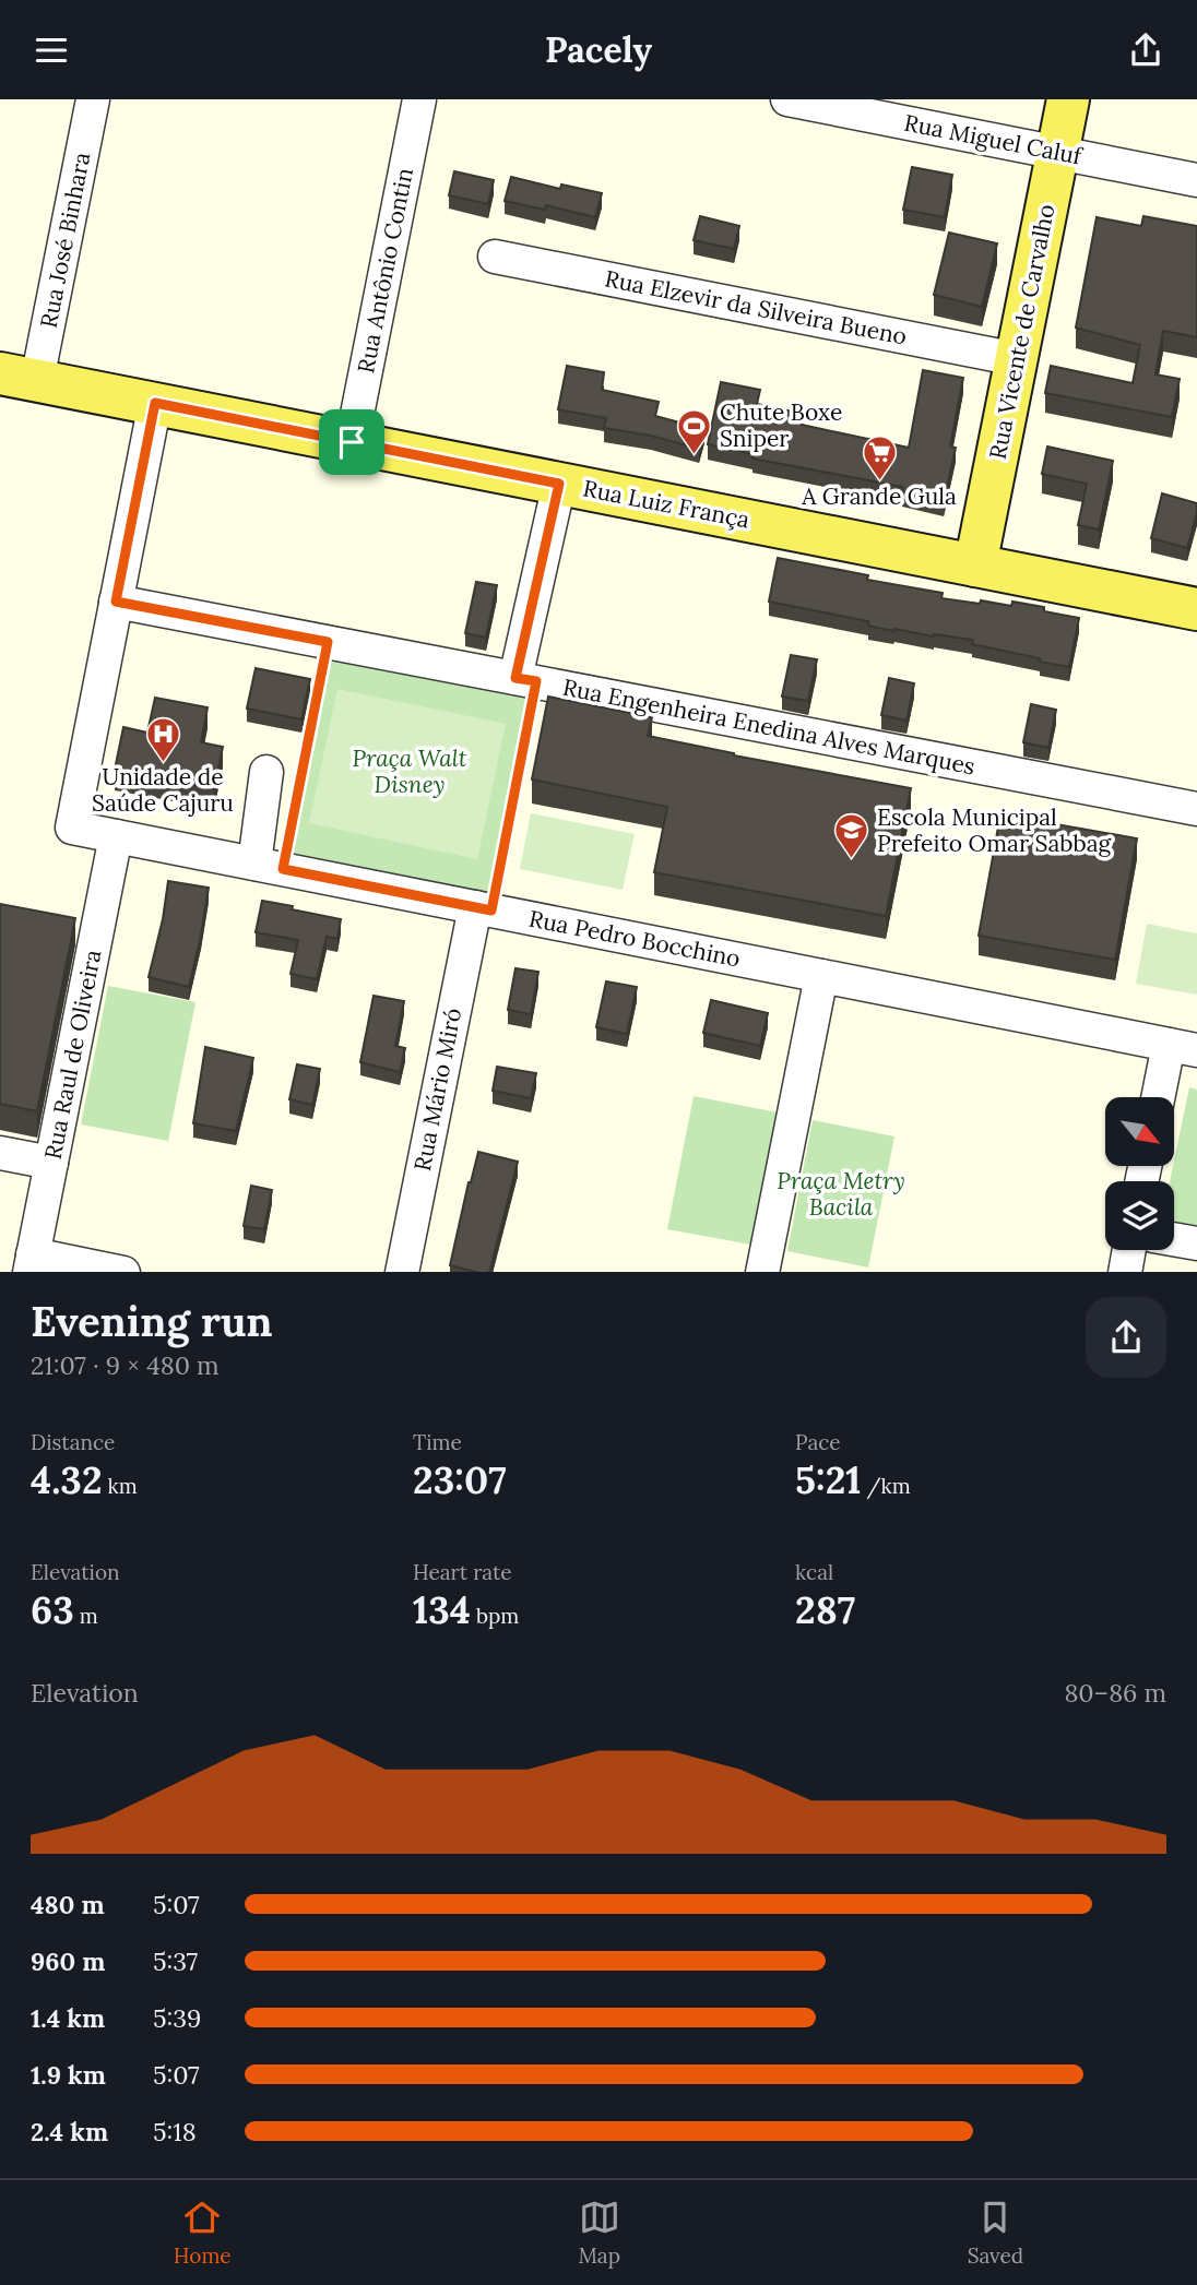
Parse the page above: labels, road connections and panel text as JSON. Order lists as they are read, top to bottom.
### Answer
{
  "streets": {
    "main road": ["Rua Vicente de Carvalho", "Rua Luiz França"],
    "street": [
      "Rua Miguel Caluf",
      "Rua José Binhara",
      "Rua Antônio Contin",
      "Rua Elzevir da Silveira Bueno",
      "Rua Engenheira Enedina Alves Marques",
      "Rua Pedro Bocchino",
      "Rua Raul de Oliveira",
      "Rua Mário Miró"
    ]
  },
  "crossings": [
    ["Rua Miguel Caluf", "Rua Vicente de Carvalho"],
    ["Rua José Binhara", "Rua Luiz França"],
    ["Rua Antônio Contin", "Rua Luiz França"],
    ["Rua Elzevir da Silveira Bueno", "Rua Vicente de Carvalho"],
    ["Rua Vicente de Carvalho", "Rua Luiz França"],
    ["Rua Engenheira Enedina Alves Marques", "Rua Pedro Bocchino"],
    ["Rua Pedro Bocchino", "Rua Raul de Oliveira"],
    ["Rua Pedro Bocchino", "Rua Mário Miró"]
  ],
  "parks": ["Praça Walt Disney", "Praça Metry Bacila"],
  "places": {
    "sports": ["Chute Boxe Sniper"],
    "supermarket": ["A Grande Gula"],
    "hospital": ["Unidade de Saúde Cajuru"],
    "school or university": ["Escola Municipal Prefeito Omar Sabbag"]
  },
  "north": "bottom right",
  "page": {
    "header": "Pacely",
    "heading": ["Evening run", "21:07 · 9 × 480 m"],
    "stats": [
      ["Distance", "4.32 km"],
      ["Time", "23:07"],
      ["Pace", "5:21 /km"],
      ["Elevation", "63 m"],
      ["Heart rate", "134 bpm"],
      ["kcal", "287"]
    ],
    "chart": ["Elevation", "80–86 m"],
    "list": [
      {
        "name": "480 m",
        "note": "5:07"
      },
      {
        "name": "960 m",
        "note": "5:37"
      },
      {
        "name": "1.4 km",
        "note": "5:39"
      },
      {
        "name": "1.9 km",
        "note": "5:07"
      },
      {
        "name": "2.4 km",
        "note": "5:18"
      }
    ],
    "tabs": ["Home", "Map", "Saved"]
  }
}
